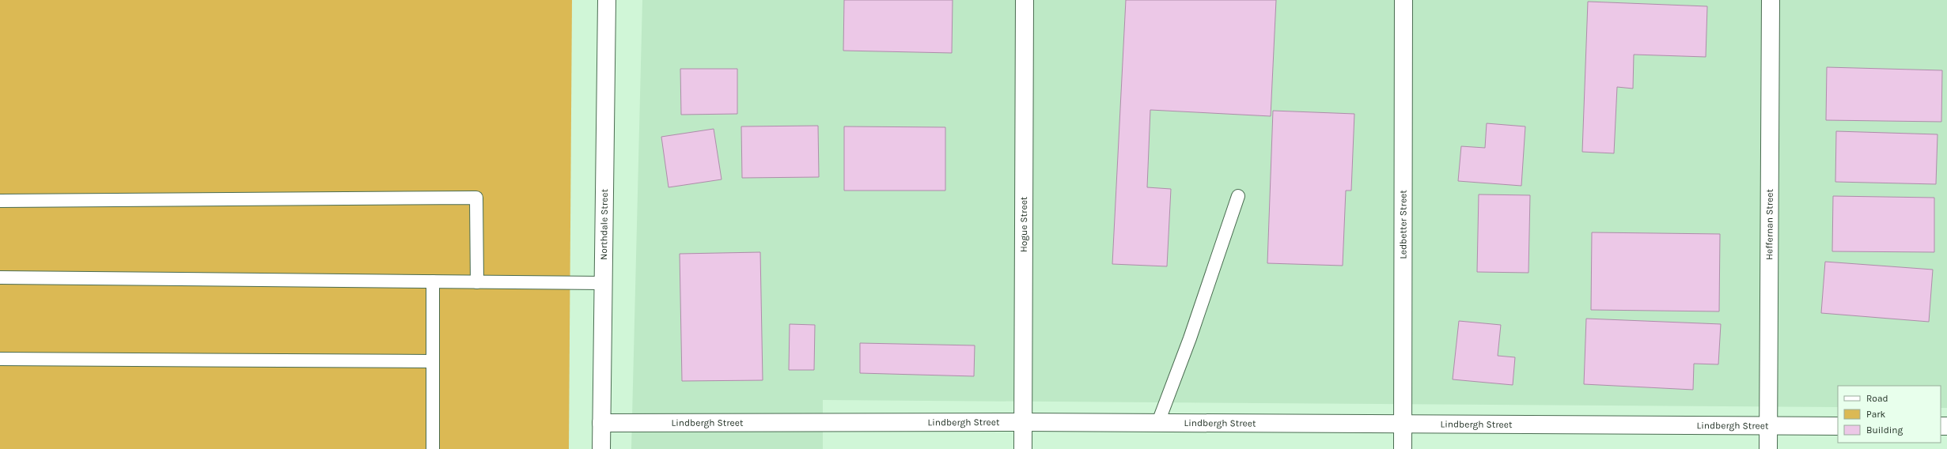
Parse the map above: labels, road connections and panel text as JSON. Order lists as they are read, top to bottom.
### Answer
{
  "streets": {
    "street": [
      "Northdale Street",
      "Hogue Street",
      "Ledbetter Street",
      "Heffernan Street",
      "Lindbergh Street"
    ]
  },
  "crossings": [
    ["Northdale Street", "Lindbergh Street"],
    ["Hogue Street", "Lindbergh Street"],
    ["Ledbetter Street", "Lindbergh Street"],
    ["Heffernan Street", "Lindbergh Street"]
  ],
  "legend": ["Road", "Park", "Building"]
}
